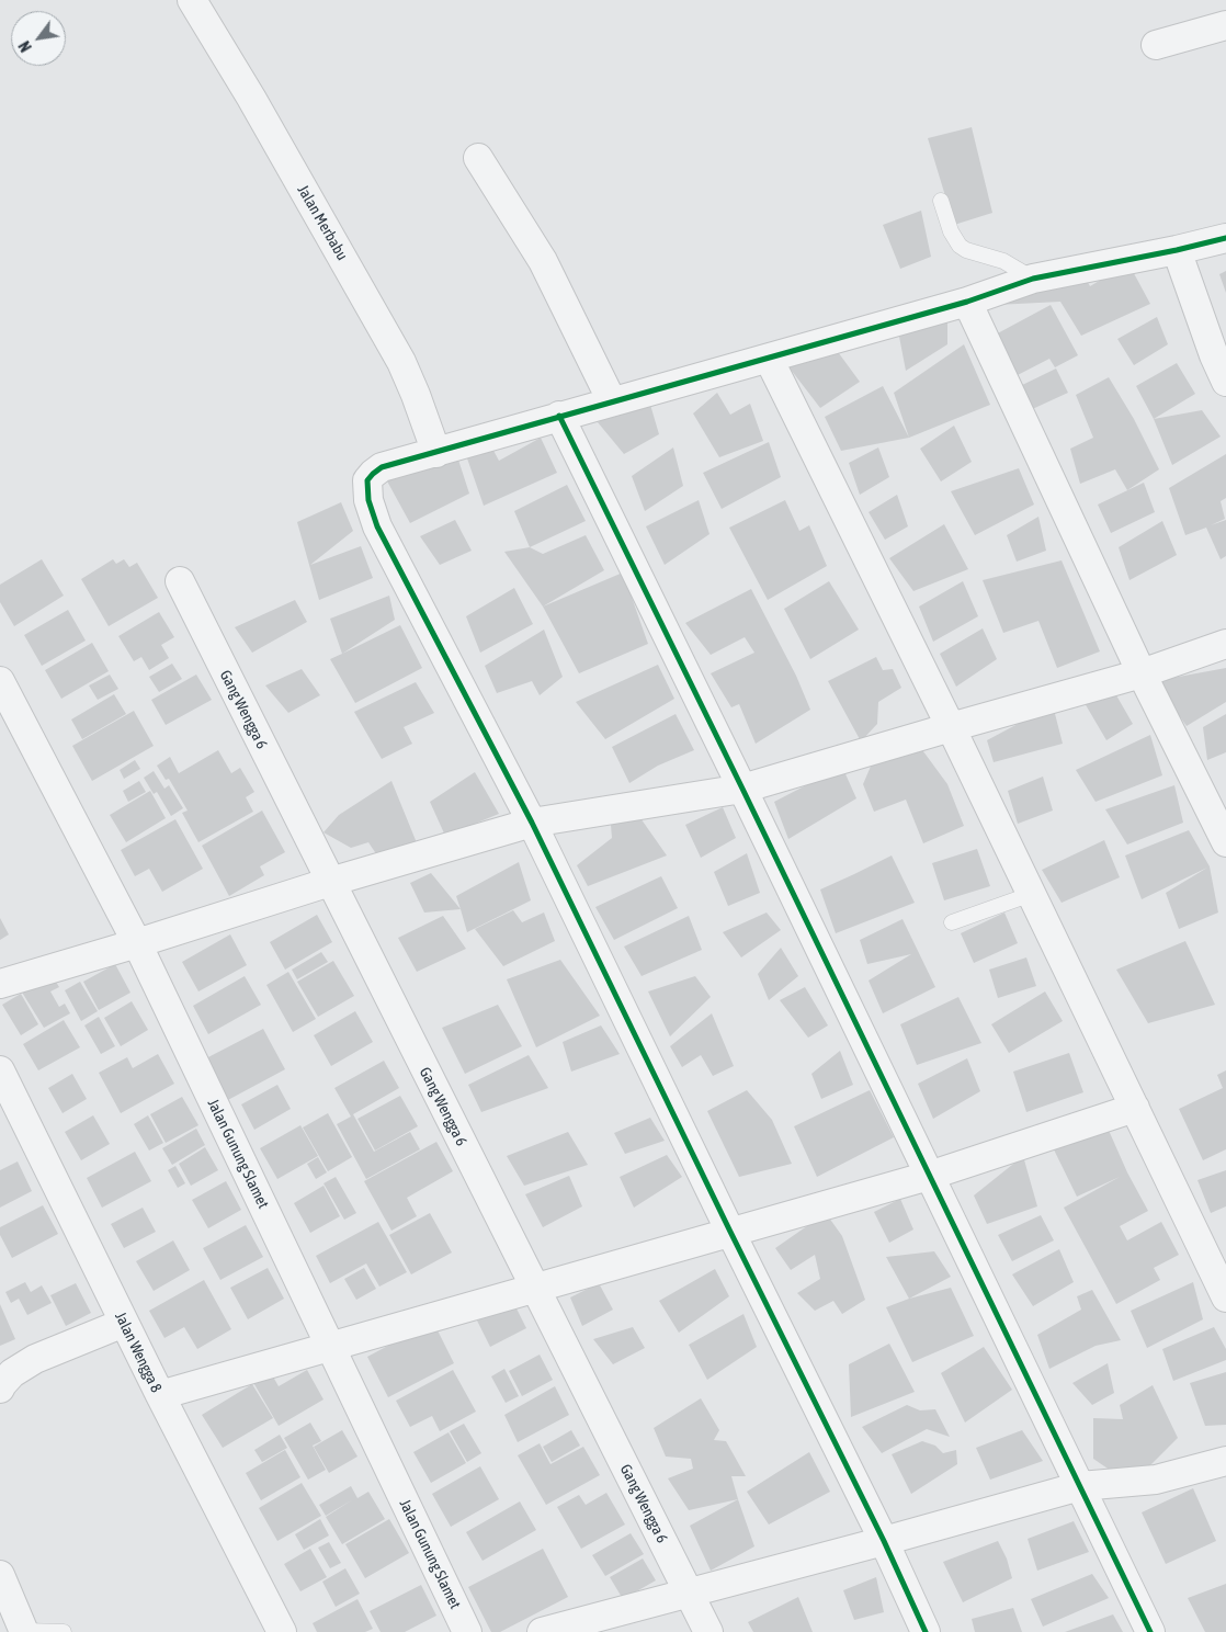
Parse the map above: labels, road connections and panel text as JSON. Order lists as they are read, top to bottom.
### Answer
{
  "streets": {
    "street": [
      "Jalan Merbabu",
      "Gang Wengga 6",
      "Jalan Gunung Slamet",
      "Jalan Wengga 8"
    ]
  },
  "north": "bottom left"
}
